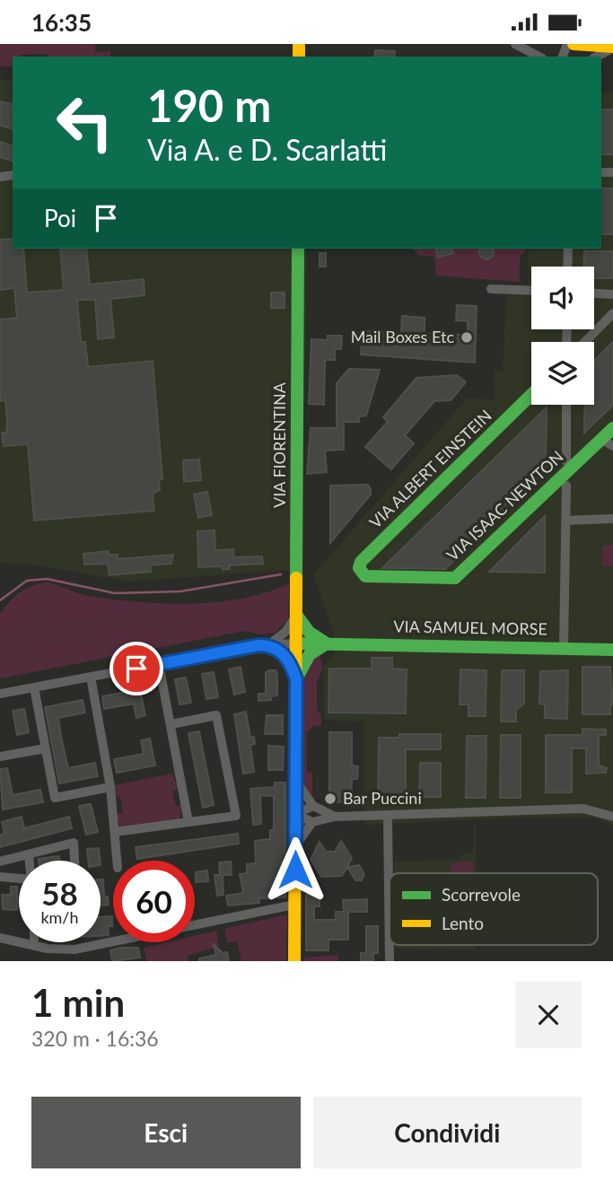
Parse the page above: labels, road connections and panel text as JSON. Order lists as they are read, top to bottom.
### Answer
{
  "streets": {
    "street": [
      "VIA FIORENTINA",
      "VIA ALBERT EINSTEIN",
      "VIA ISAAC NEWTON",
      "VIA SAMUEL MORSE"
    ]
  },
  "crossings": [
    ["VIA FIORENTINA", "VIA SAMUEL MORSE"],
    ["VIA ALBERT EINSTEIN", "VIA ISAAC NEWTON"]
  ],
  "places": ["Mail Boxes Etc", "Bar Puccini"],
  "legend": ["Scorrevole", "Lento"],
  "page": {
    "status": "16:35",
    "turn": ["190 m", "Via A. e D. Scarlatti"],
    "then": "Poi",
    "speed": "58 km/h",
    "limit": "60",
    "heading": ["1 min", "320 m · 16:36"],
    "buttons": ["Esci", "Condividi"]
  }
}
